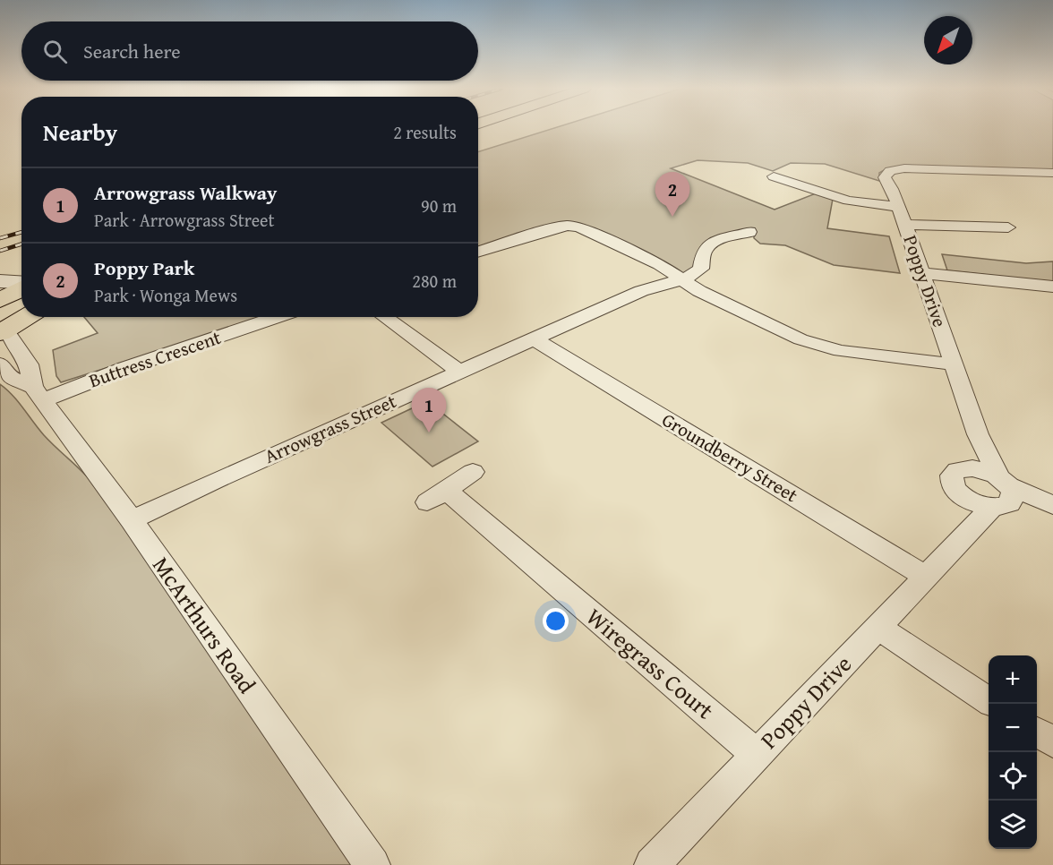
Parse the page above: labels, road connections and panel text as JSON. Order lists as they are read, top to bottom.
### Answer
{
  "streets": {
    "street": [
      "Poppy Drive",
      "Buttress Crescent",
      "Arrowgrass Street",
      "Groundberry Street",
      "McArthurs Road",
      "Wiregrass Court"
    ]
  },
  "crossings": [
    ["Poppy Drive", "Groundberry Street"],
    ["Poppy Drive", "Wiregrass Court"],
    ["Buttress Crescent", "McArthurs Road"],
    ["Arrowgrass Street", "Groundberry Street"],
    ["Arrowgrass Street", "McArthurs Road"]
  ],
  "north": "bottom left",
  "page": {
    "search": "Search here",
    "heading": ["Nearby", "2 results"],
    "list": [
      {
        "mark": "1",
        "name": "Arrowgrass Walkway",
        "note": "Park · Arrowgrass Street",
        "value": "90 m"
      },
      {
        "mark": "2",
        "name": "Poppy Park",
        "note": "Park · Wonga Mews",
        "value": "280 m"
      }
    ],
    "pins": ["2", "1"],
    "map_buttons": ["+", "−"]
  }
}
